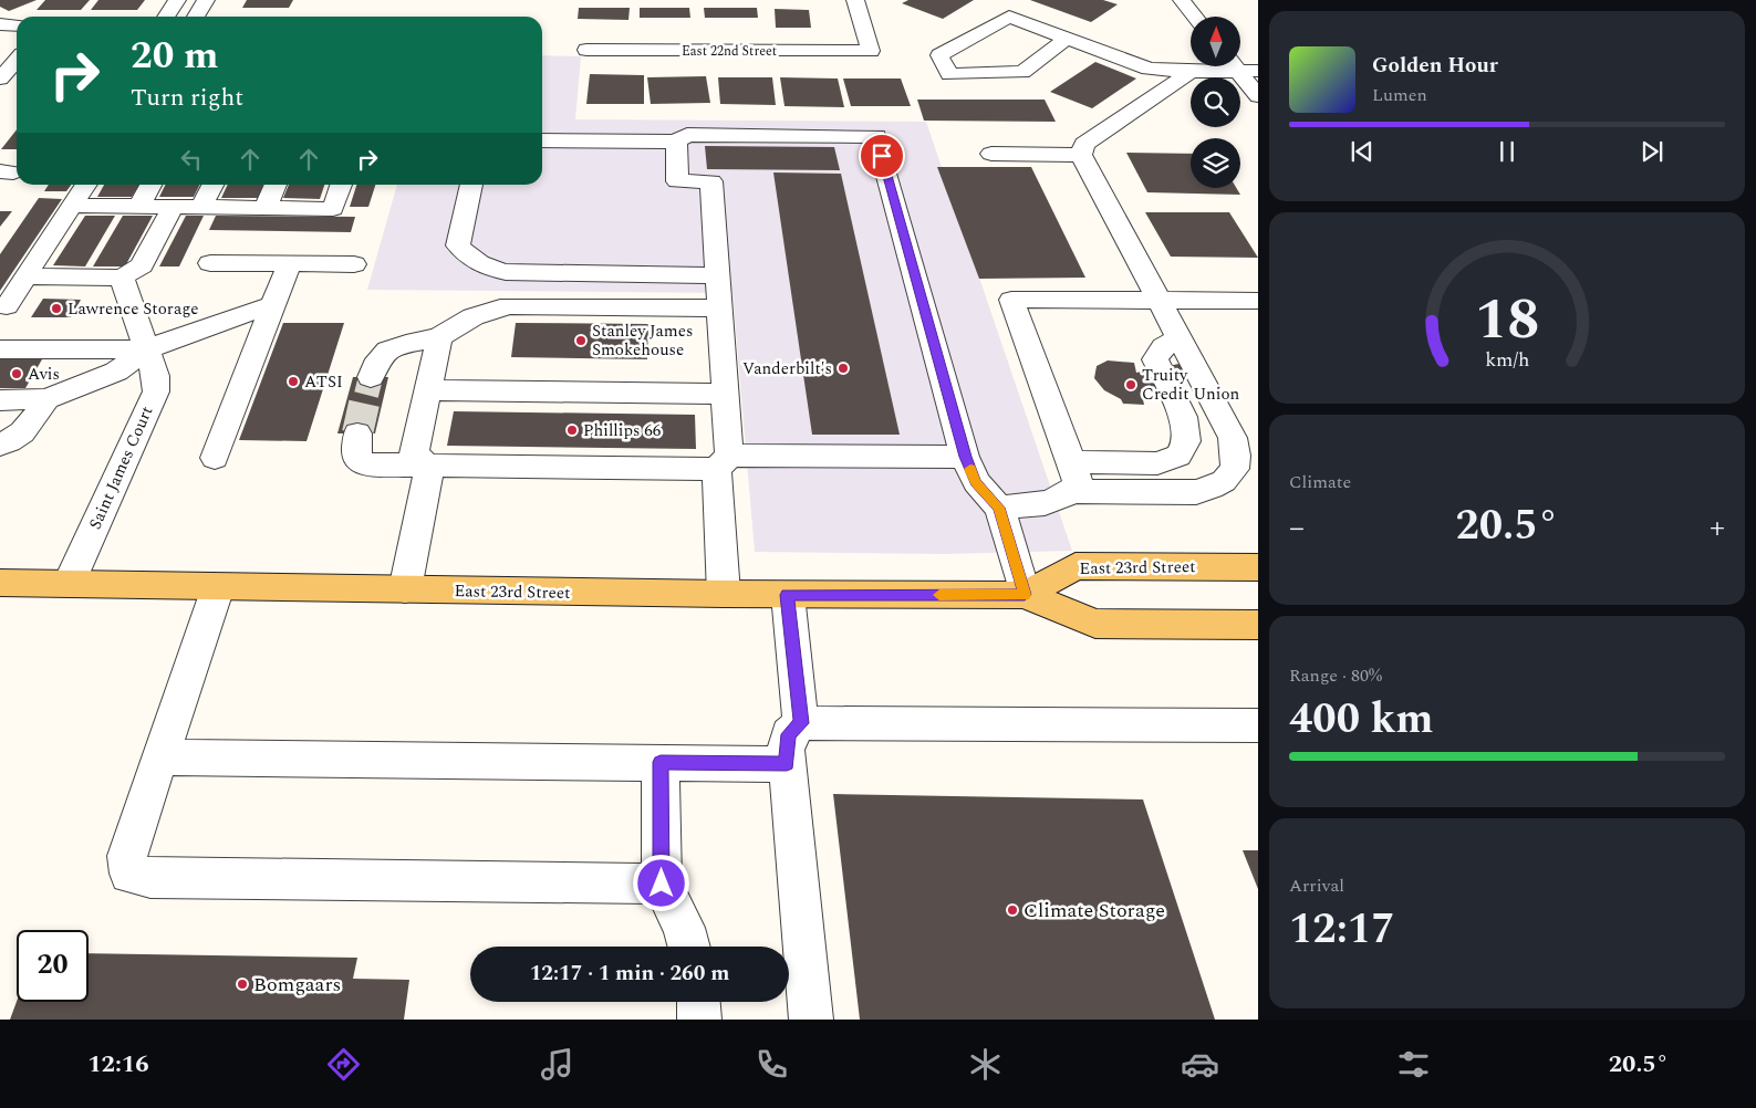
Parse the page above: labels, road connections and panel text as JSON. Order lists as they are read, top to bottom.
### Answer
{
  "streets": {
    "main road": ["East 23rd Street"],
    "street": ["East 22nd Street", "Saint James Court"]
  },
  "crossings": [
    ["Saint James Court", "East 23rd Street"]
  ],
  "places": [
    "Lawrence Storage",
    "Stanley James Smokehouse",
    "Vanderbilt's",
    "Avis",
    "ATSI",
    "Truity Credit Union",
    "Phillips 66",
    "Climate Storage",
    "Bomgaars"
  ],
  "north": "top",
  "page": {
    "turn": ["20 m", "Turn right"],
    "song": ["Golden Hour", "Lumen"],
    "tile": [
      "Climate",
      ["Range · 80%", "400 km"],
      ["Arrival", "12:17"]
    ],
    "heat": ["−", "20.5°", "+"],
    "limit": "20",
    "trip": "12:17 · 1 min · 260 m",
    "tabs": ["12:16", "20.5°"],
    "gauge": ["18", "km/h"]
  }
}
